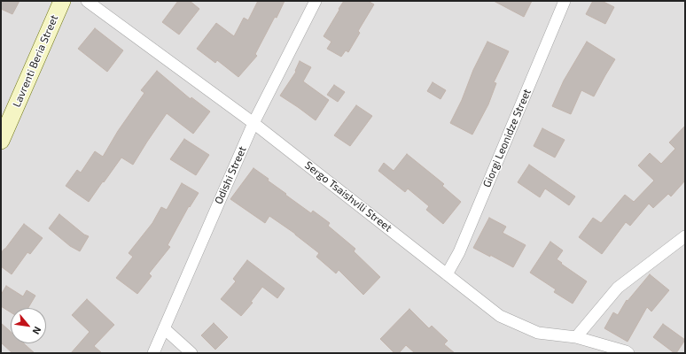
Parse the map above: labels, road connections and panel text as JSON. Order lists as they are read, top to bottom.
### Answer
{
  "streets": {
    "main road": ["Lavrenti Beria Street"],
    "street": ["Giorgi Leonidze Street", "Odishi Street", "Sergo Tsaishvili Street"]
  },
  "crossings": [
    ["Giorgi Leonidze Street", "Sergo Tsaishvili Street"],
    ["Odishi Street", "Sergo Tsaishvili Street"]
  ],
  "north": "bottom right"
}
